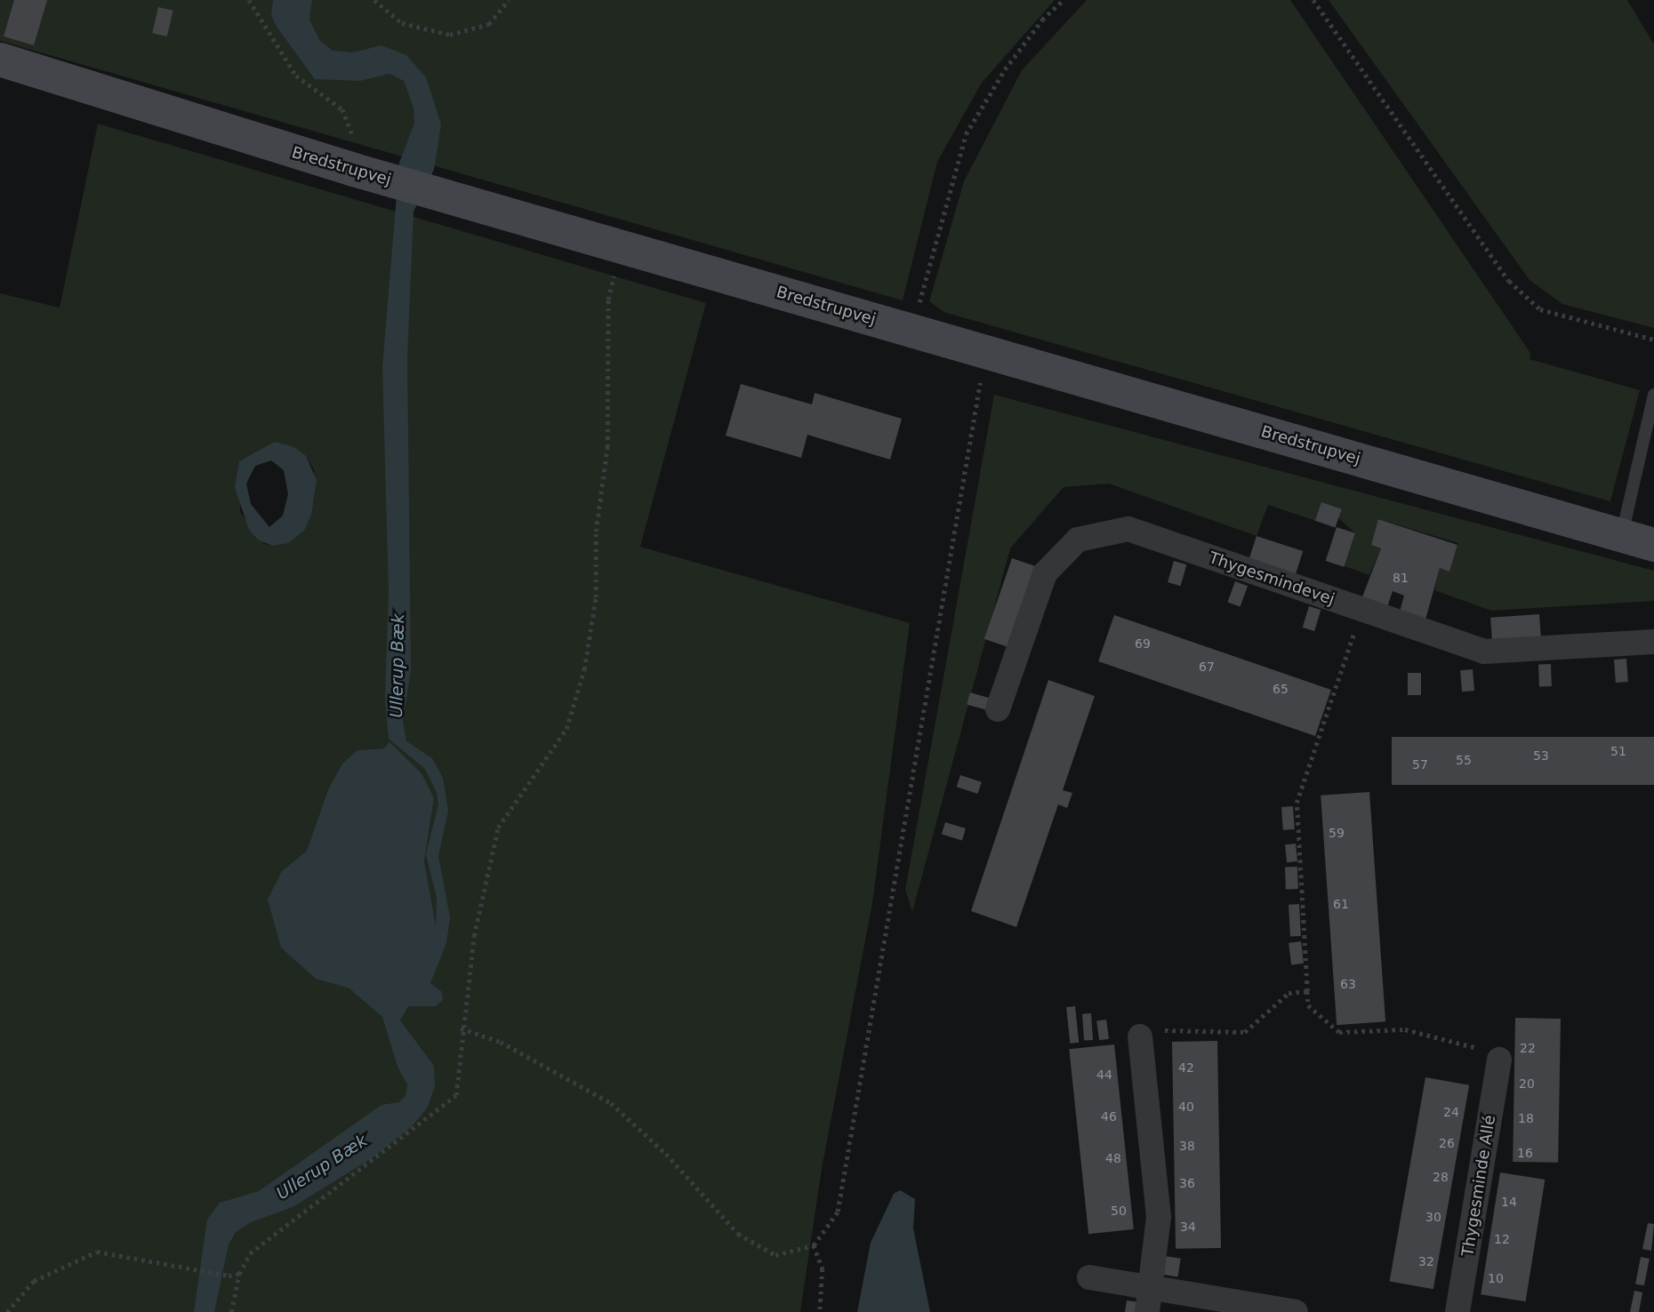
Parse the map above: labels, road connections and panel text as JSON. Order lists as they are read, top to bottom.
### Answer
{
  "streets": {
    "street": ["Bredstrupvej", "Thygesmindevej", "Thygesminde Allé"]
  },
  "water": ["Ullerup Bæk"],
  "house_numbers": [
    "81",
    "69",
    "67",
    "65",
    "51",
    "53",
    "55",
    "57",
    "59",
    "61",
    "63",
    "22",
    "42",
    "44",
    "20",
    "40",
    "24",
    "46",
    "18",
    "26",
    "38",
    "16",
    "48",
    "28",
    "36",
    "14",
    "50",
    "30",
    "34",
    "12",
    "32",
    "10"
  ]
}
